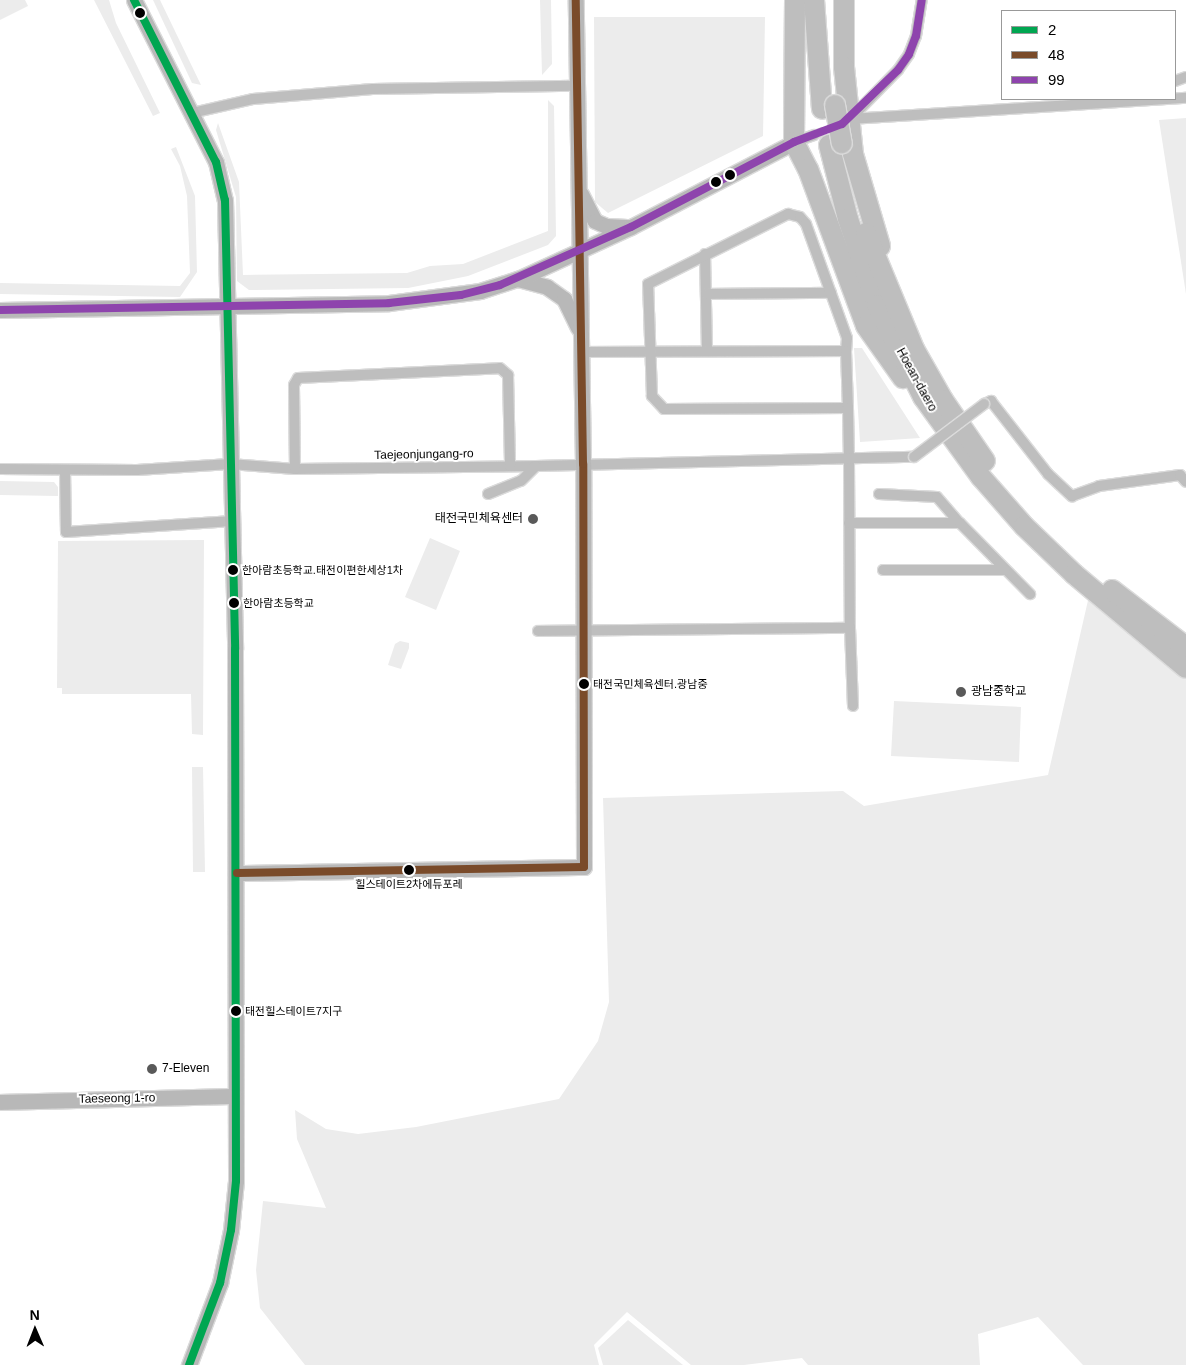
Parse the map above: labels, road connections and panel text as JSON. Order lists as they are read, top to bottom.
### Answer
{
  "streets": {
    "highway": ["Hoean-daero"],
    "street": ["Taejeonjungang-ro", "Taeseong 1-ro"]
  },
  "places": [
    "태전국민체육센터",
    "한아람초등학교.태전이편한세상1차",
    "한아람초등학교",
    "태전국민체육센터.광남중",
    "광남중학교",
    "힐스테이트2차에듀포레",
    "태전힐스테이트7지구",
    "7-Eleven"
  ],
  "lines": ["transit line 2", "transit line 48", "transit line 99"],
  "legend": ["2", "48", "99"],
  "north": "top"
}
